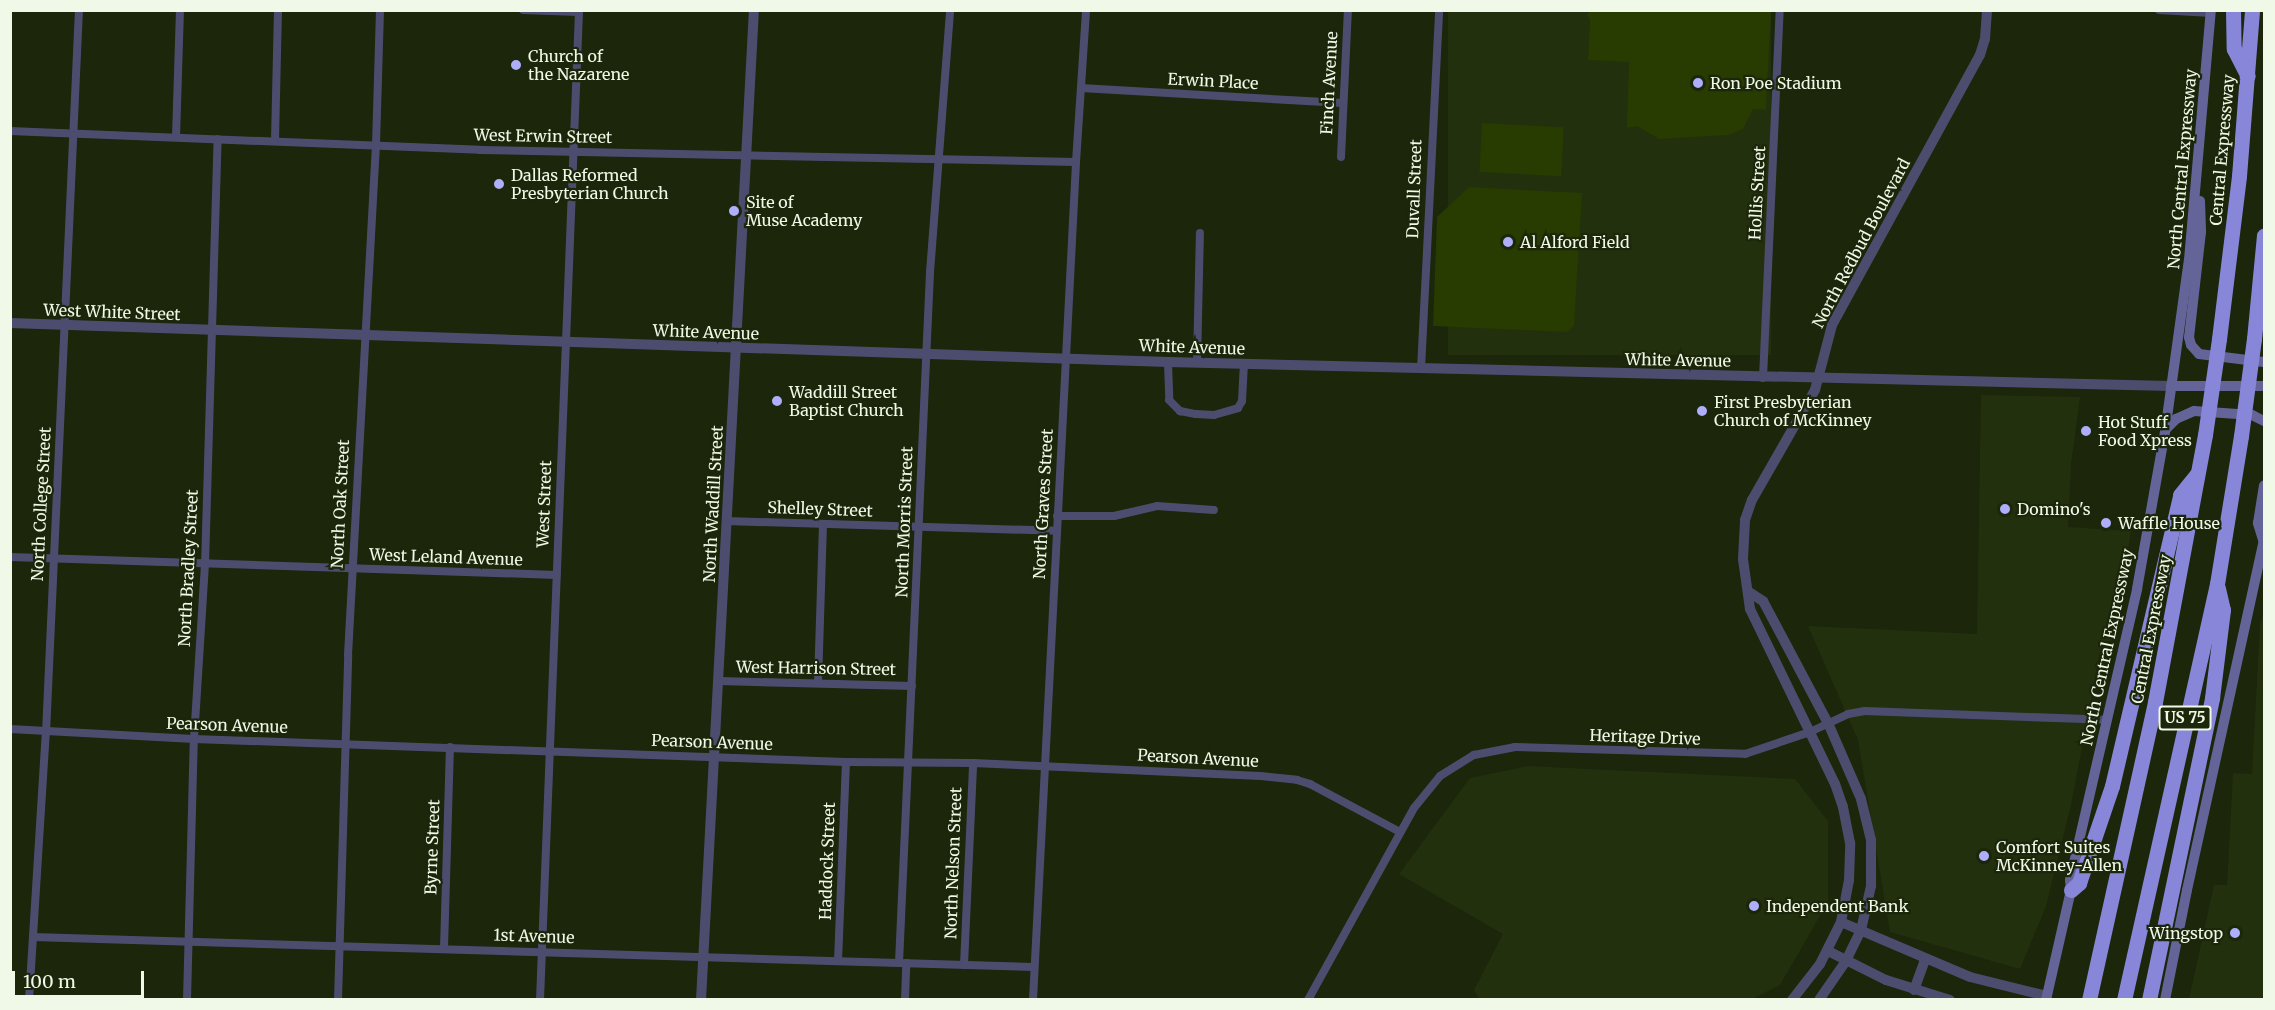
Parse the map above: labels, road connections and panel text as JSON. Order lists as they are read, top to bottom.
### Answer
{
  "streets": {
    "highway": ["Central Expressway", "US 75"],
    "main road": ["North Central Expressway"],
    "street": [
      "Erwin Place",
      "Finch Avenue",
      "West Erwin Street",
      "Duvall Street",
      "Hollis Street",
      "North Redbud Boulevard",
      "West White Street",
      "White Avenue",
      "North College Street",
      "North Oak Street",
      "West Street",
      "North Waddill Street",
      "North Graves Street",
      "Shelley Street",
      "North Morris Street",
      "West Leland Avenue",
      "North Bradley Street",
      "West Harrison Street",
      "Pearson Avenue",
      "Heritage Drive",
      "Byrne Street",
      "Haddock Street",
      "North Nelson Street",
      "1st Avenue"
    ]
  },
  "crossings": [
    ["Erwin Place", "Finch Avenue"],
    ["Erwin Place", "North Graves Street"],
    ["West Erwin Street", "North College Street"],
    ["West Erwin Street", "North Oak Street"],
    ["West Erwin Street", "West Street"],
    ["West Erwin Street", "North Waddill Street"],
    ["West Erwin Street", "North Graves Street"],
    ["West Erwin Street", "North Morris Street"],
    ["West Erwin Street", "North Bradley Street"],
    ["North Central Expressway", "White Avenue"],
    ["North Central Expressway", "Heritage Drive"],
    ["Duvall Street", "White Avenue"],
    ["Hollis Street", "White Avenue"],
    ["North Redbud Boulevard", "White Avenue"],
    ["North Redbud Boulevard", "Heritage Drive"],
    ["West White Street", "White Avenue"],
    ["West White Street", "North College Street"],
    ["West White Street", "North Bradley Street"],
    ["White Avenue", "North Oak Street"],
    ["White Avenue", "West Street"],
    ["White Avenue", "North Waddill Street"],
    ["White Avenue", "North Graves Street"],
    ["White Avenue", "North Morris Street"],
    ["White Avenue", "North Bradley Street"],
    ["North College Street", "West Leland Avenue"],
    ["North College Street", "Pearson Avenue"],
    ["North College Street", "1st Avenue"],
    ["North Oak Street", "West Leland Avenue"],
    ["North Oak Street", "Pearson Avenue"],
    ["North Oak Street", "1st Avenue"],
    ["West Street", "West Leland Avenue"],
    ["West Street", "Pearson Avenue"],
    ["West Street", "1st Avenue"],
    ["North Waddill Street", "Shelley Street"],
    ["North Waddill Street", "West Harrison Street"],
    ["North Waddill Street", "Pearson Avenue"],
    ["North Waddill Street", "1st Avenue"],
    ["North Graves Street", "Shelley Street"],
    ["North Graves Street", "Pearson Avenue"],
    ["North Graves Street", "1st Avenue"],
    ["Shelley Street", "North Morris Street"],
    ["North Morris Street", "West Harrison Street"],
    ["North Morris Street", "Pearson Avenue"],
    ["North Morris Street", "1st Avenue"],
    ["West Leland Avenue", "North Bradley Street"],
    ["North Bradley Street", "Pearson Avenue"],
    ["North Bradley Street", "1st Avenue"],
    ["Pearson Avenue", "Heritage Drive"],
    ["Pearson Avenue", "Byrne Street"],
    ["Pearson Avenue", "Haddock Street"],
    ["Pearson Avenue", "North Nelson Street"],
    ["Byrne Street", "1st Avenue"],
    ["Haddock Street", "1st Avenue"],
    ["North Nelson Street", "1st Avenue"]
  ],
  "places": [
    "Church of the Nazarene",
    "Ron Poe Stadium",
    "Dallas Reformed Presbyterian Church",
    "Site of Muse Academy",
    "Al Alford Field",
    "Waddill Street Baptist Church",
    "First Presbyterian Church of McKinney",
    "Hot Stuff Food Xpress",
    "Domino's",
    "Waffle House",
    "Comfort Suites McKinney-Allen",
    "Independent Bank",
    "Wingstop"
  ],
  "scale_bar": "100 m"
}
